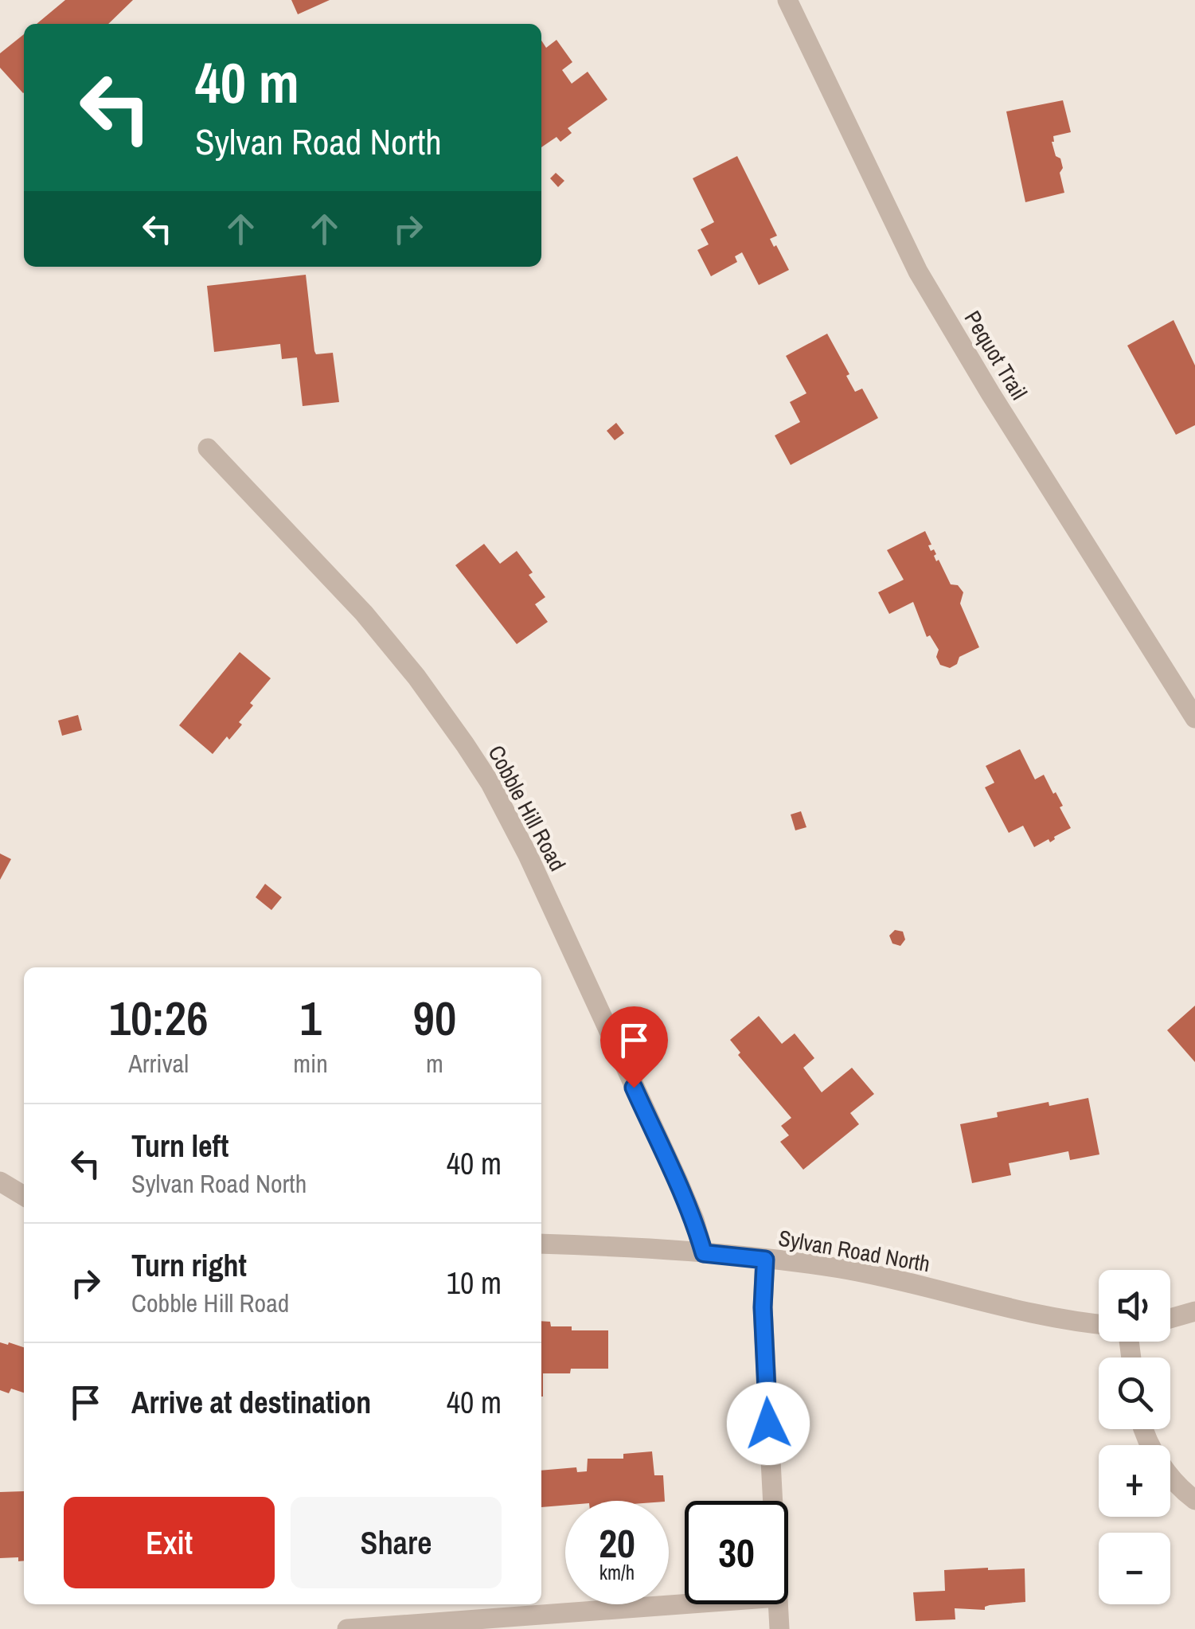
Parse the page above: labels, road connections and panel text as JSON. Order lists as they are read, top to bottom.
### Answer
{
  "streets": {
    "street": ["Pequot Trail", "Cobble Hill Road", "Sylvan Road North"]
  },
  "crossings": [
    ["Cobble Hill Road", "Sylvan Road North"]
  ],
  "page": {
    "turn": ["40 m", "Sylvan Road North"],
    "eta": [
      "10:26",
      "Arrival",
      "1",
      "min",
      "90",
      "m"
    ],
    "list": [
      {
        "name": "Turn left",
        "note": "Sylvan Road North",
        "value": "40 m"
      },
      {
        "name": "Turn right",
        "note": "Cobble Hill Road",
        "value": "10 m"
      },
      {
        "name": "Arrive at destination",
        "value": "40 m"
      }
    ],
    "map_buttons": ["+", "−"],
    "buttons": ["Exit", "Share"],
    "speed": "20 km/h",
    "limit": "30"
  }
}
